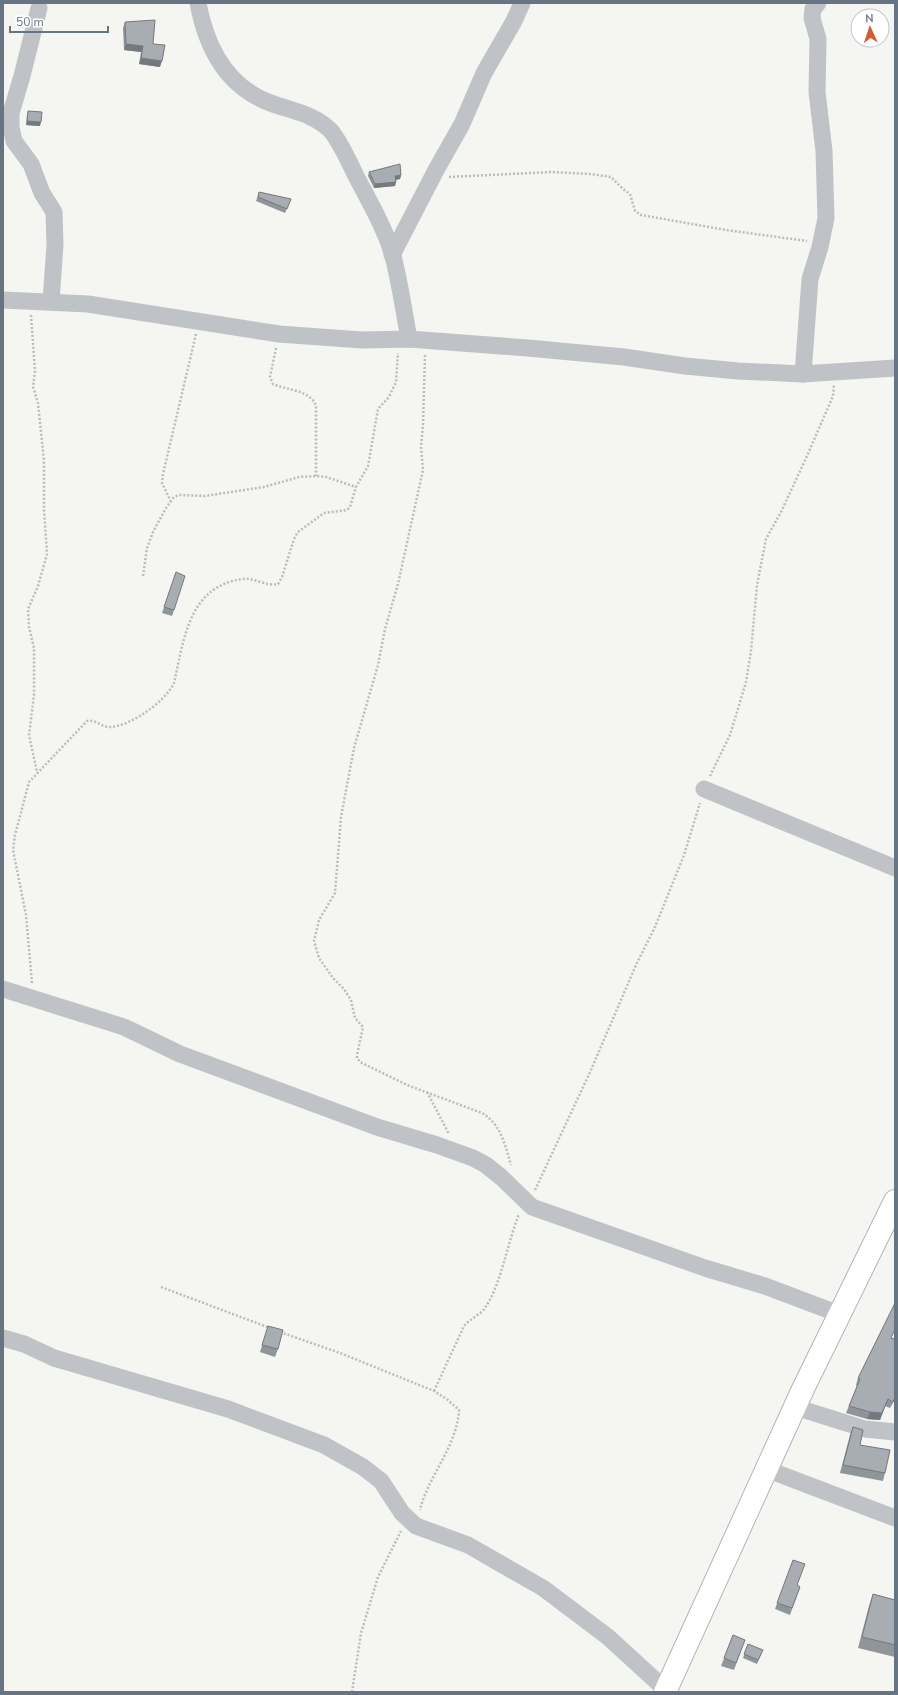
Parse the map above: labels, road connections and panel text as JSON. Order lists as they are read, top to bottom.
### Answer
{
  "scale_bar": "50 m",
  "north": "top"
}
